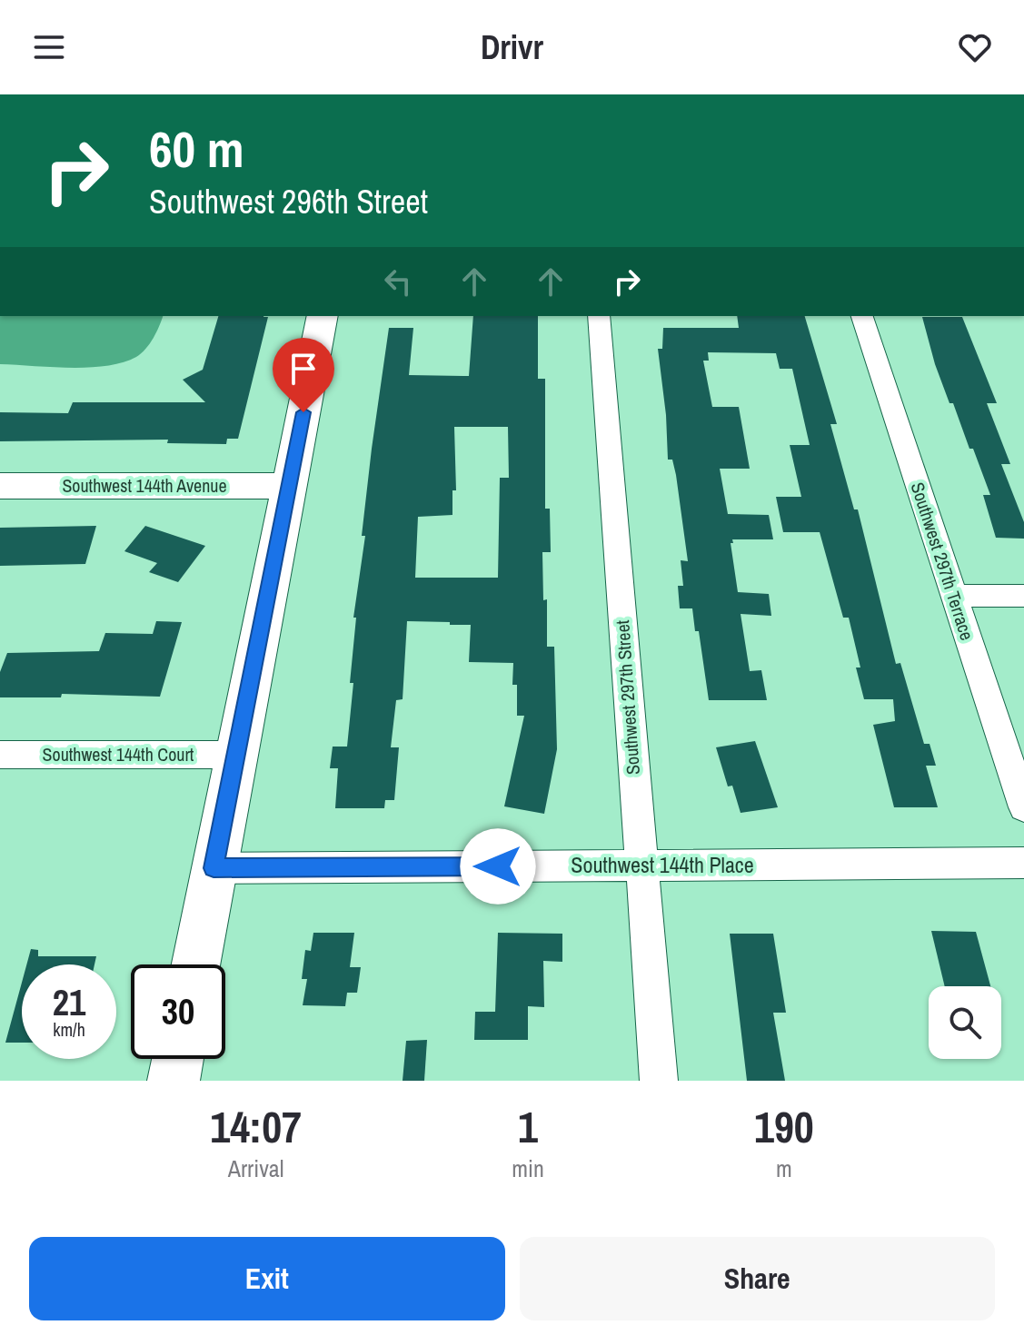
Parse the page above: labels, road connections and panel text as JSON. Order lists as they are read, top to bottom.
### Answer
{
  "streets": {
    "street": [
      "Southwest 144th Avenue",
      "Southwest 297th Terrace",
      "Southwest 297th Street",
      "Southwest 144th Court",
      "Southwest 144th Place"
    ]
  },
  "crossings": [
    ["Southwest 297th Street", "Southwest 144th Place"]
  ],
  "page": {
    "header": "Drivr",
    "turn": ["60 m", "Southwest 296th Street"],
    "speed": "21 km/h",
    "limit": "30",
    "eta": [
      "14:07",
      "Arrival",
      "1",
      "min",
      "190",
      "m"
    ],
    "buttons": ["Exit", "Share"]
  }
}
